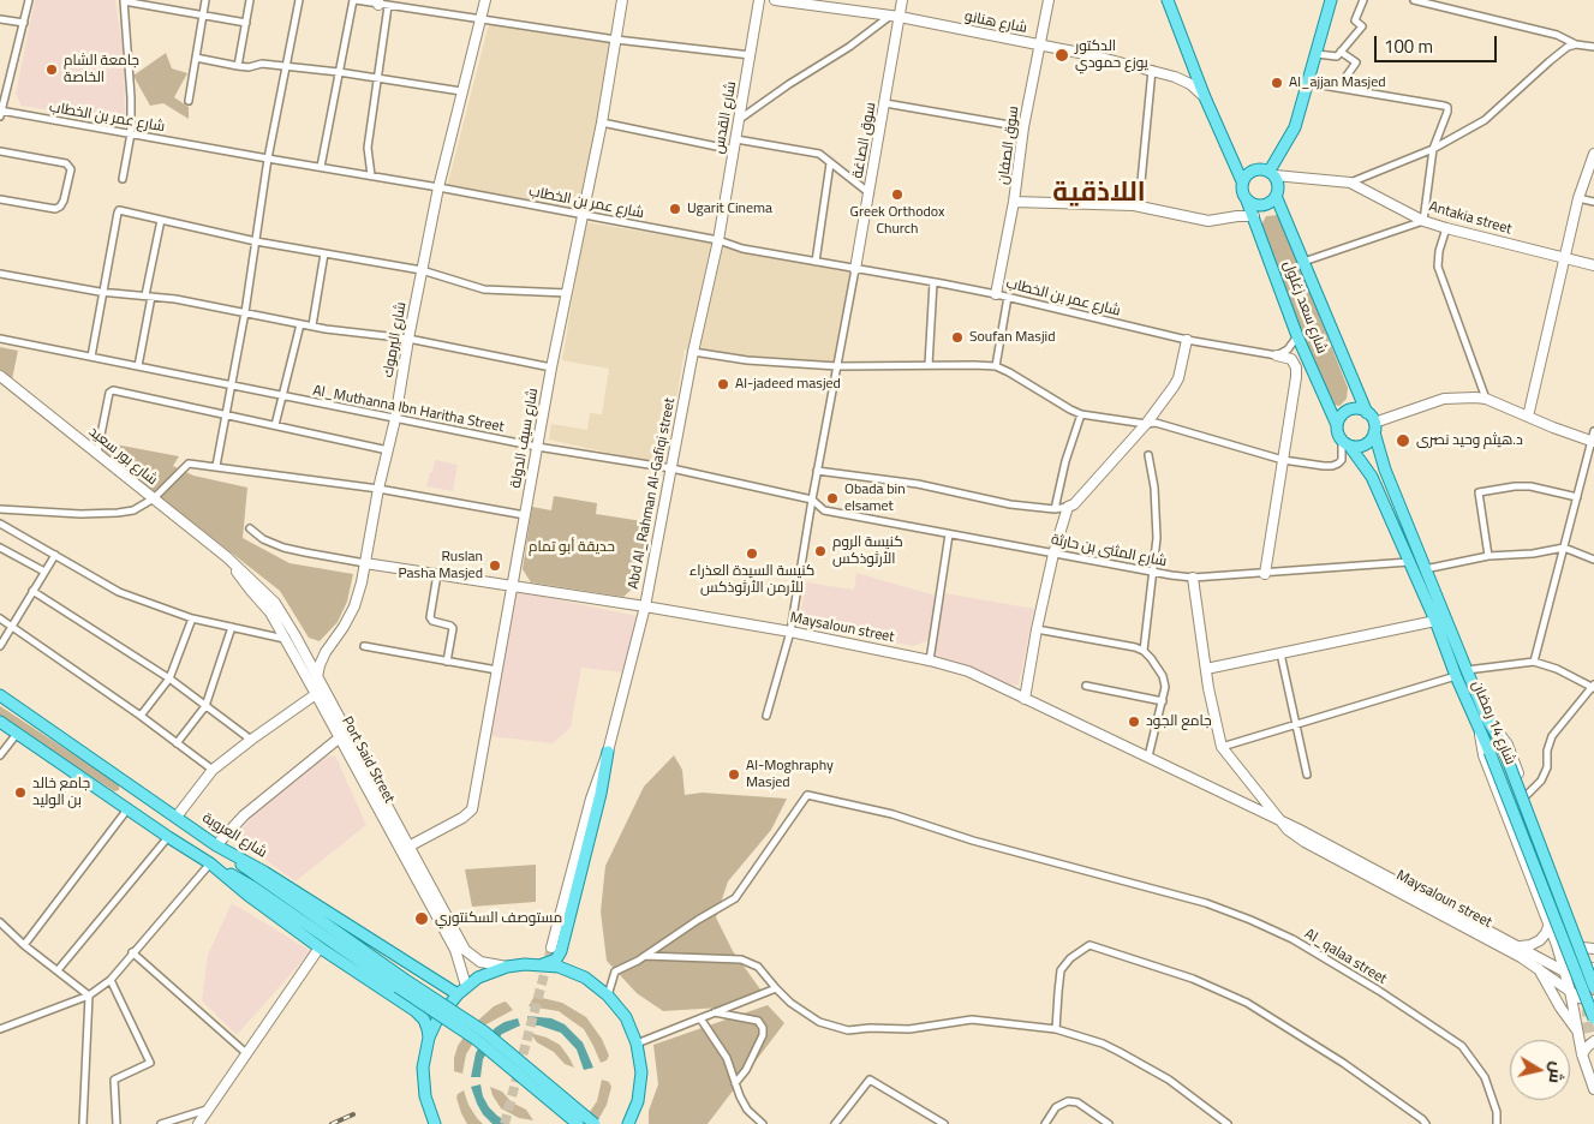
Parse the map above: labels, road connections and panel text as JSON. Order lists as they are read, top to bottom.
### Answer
{
  "streets": {
    "main road": [
      "شارع هنانو",
      "شارع القدس",
      "سوق الصاغة",
      "سوق الصفان",
      "Antakia street",
      "شارع سعد زغلول",
      "شارع اليرموك",
      "شارع سيف الدولة",
      "شارع بور سعيد",
      "Abd Al_Rahman Al-Gafiqi street",
      "Maysaloun street",
      "شارع 14 رمضان",
      "Port Said Street",
      "شارع العروبة"
    ],
    "street": [
      "شارع عمر بن الخطاب",
      "Al_Muthanna Ibn Haritha Street",
      "شارع المثنى بن حارثة",
      "Al_qalaa street"
    ]
  },
  "crossings": [
    ["شارع هنانو", "سوق الصاغة"],
    ["شارع هنانو", "سوق الصفان"],
    ["شارع عمر بن الخطاب", "شارع القدس"],
    ["شارع عمر بن الخطاب", "سوق الصاغة"],
    ["شارع عمر بن الخطاب", "سوق الصفان"],
    ["شارع عمر بن الخطاب", "شارع اليرموك"],
    ["شارع عمر بن الخطاب", "شارع سيف الدولة"],
    ["شارع عمر بن الخطاب", "Abd Al_Rahman Al-Gafiqi street"],
    ["شارع القدس", "Abd Al_Rahman Al-Gafiqi street"],
    ["Antakia street", "شارع سعد زغلول"],
    ["شارع سعد زغلول", "شارع 14 رمضان"],
    ["شارع اليرموك", "Al_Muthanna Ibn Haritha Street"],
    ["شارع اليرموك", "Maysaloun street"],
    ["Al_Muthanna Ibn Haritha Street", "شارع سيف الدولة"],
    ["Al_Muthanna Ibn Haritha Street", "Abd Al_Rahman Al-Gafiqi street"],
    ["Al_Muthanna Ibn Haritha Street", "شارع المثنى بن حارثة"],
    ["شارع سيف الدولة", "Maysaloun street"],
    ["شارع بور سعيد", "Port Said Street"],
    ["Abd Al_Rahman Al-Gafiqi street", "Maysaloun street"],
    ["شارع المثنى بن حارثة", "شارع 14 رمضان"],
    ["Port Said Street", "شارع العروبة"]
  ],
  "districts": ["اللاذقية"],
  "parks": ["حديقة أبو تمام"],
  "places": [
    "الدكتور يوزع حمودي",
    "جامعة الشام الخاصة",
    "Al_ajjan Masjed",
    "Greek Orthodox Church",
    "Ugarit Cinema",
    "Soufan Masjid",
    "Al-jadeed masjed",
    "د.هيثم وحيد نصرى",
    "Obada bin elsamet",
    "كنيسة الروم الأرثوذكس",
    "كنيسة السيدة العذراء للأرمن الأرثوذكس",
    "Ruslan Pasha Masjed",
    "جامع الجود",
    "Al-Moghraphy Masjed",
    "جامع خالد بن الوليد",
    "مستوصف السكنتوري"
  ],
  "scale_bar": "100 m",
  "north": "right"
}
